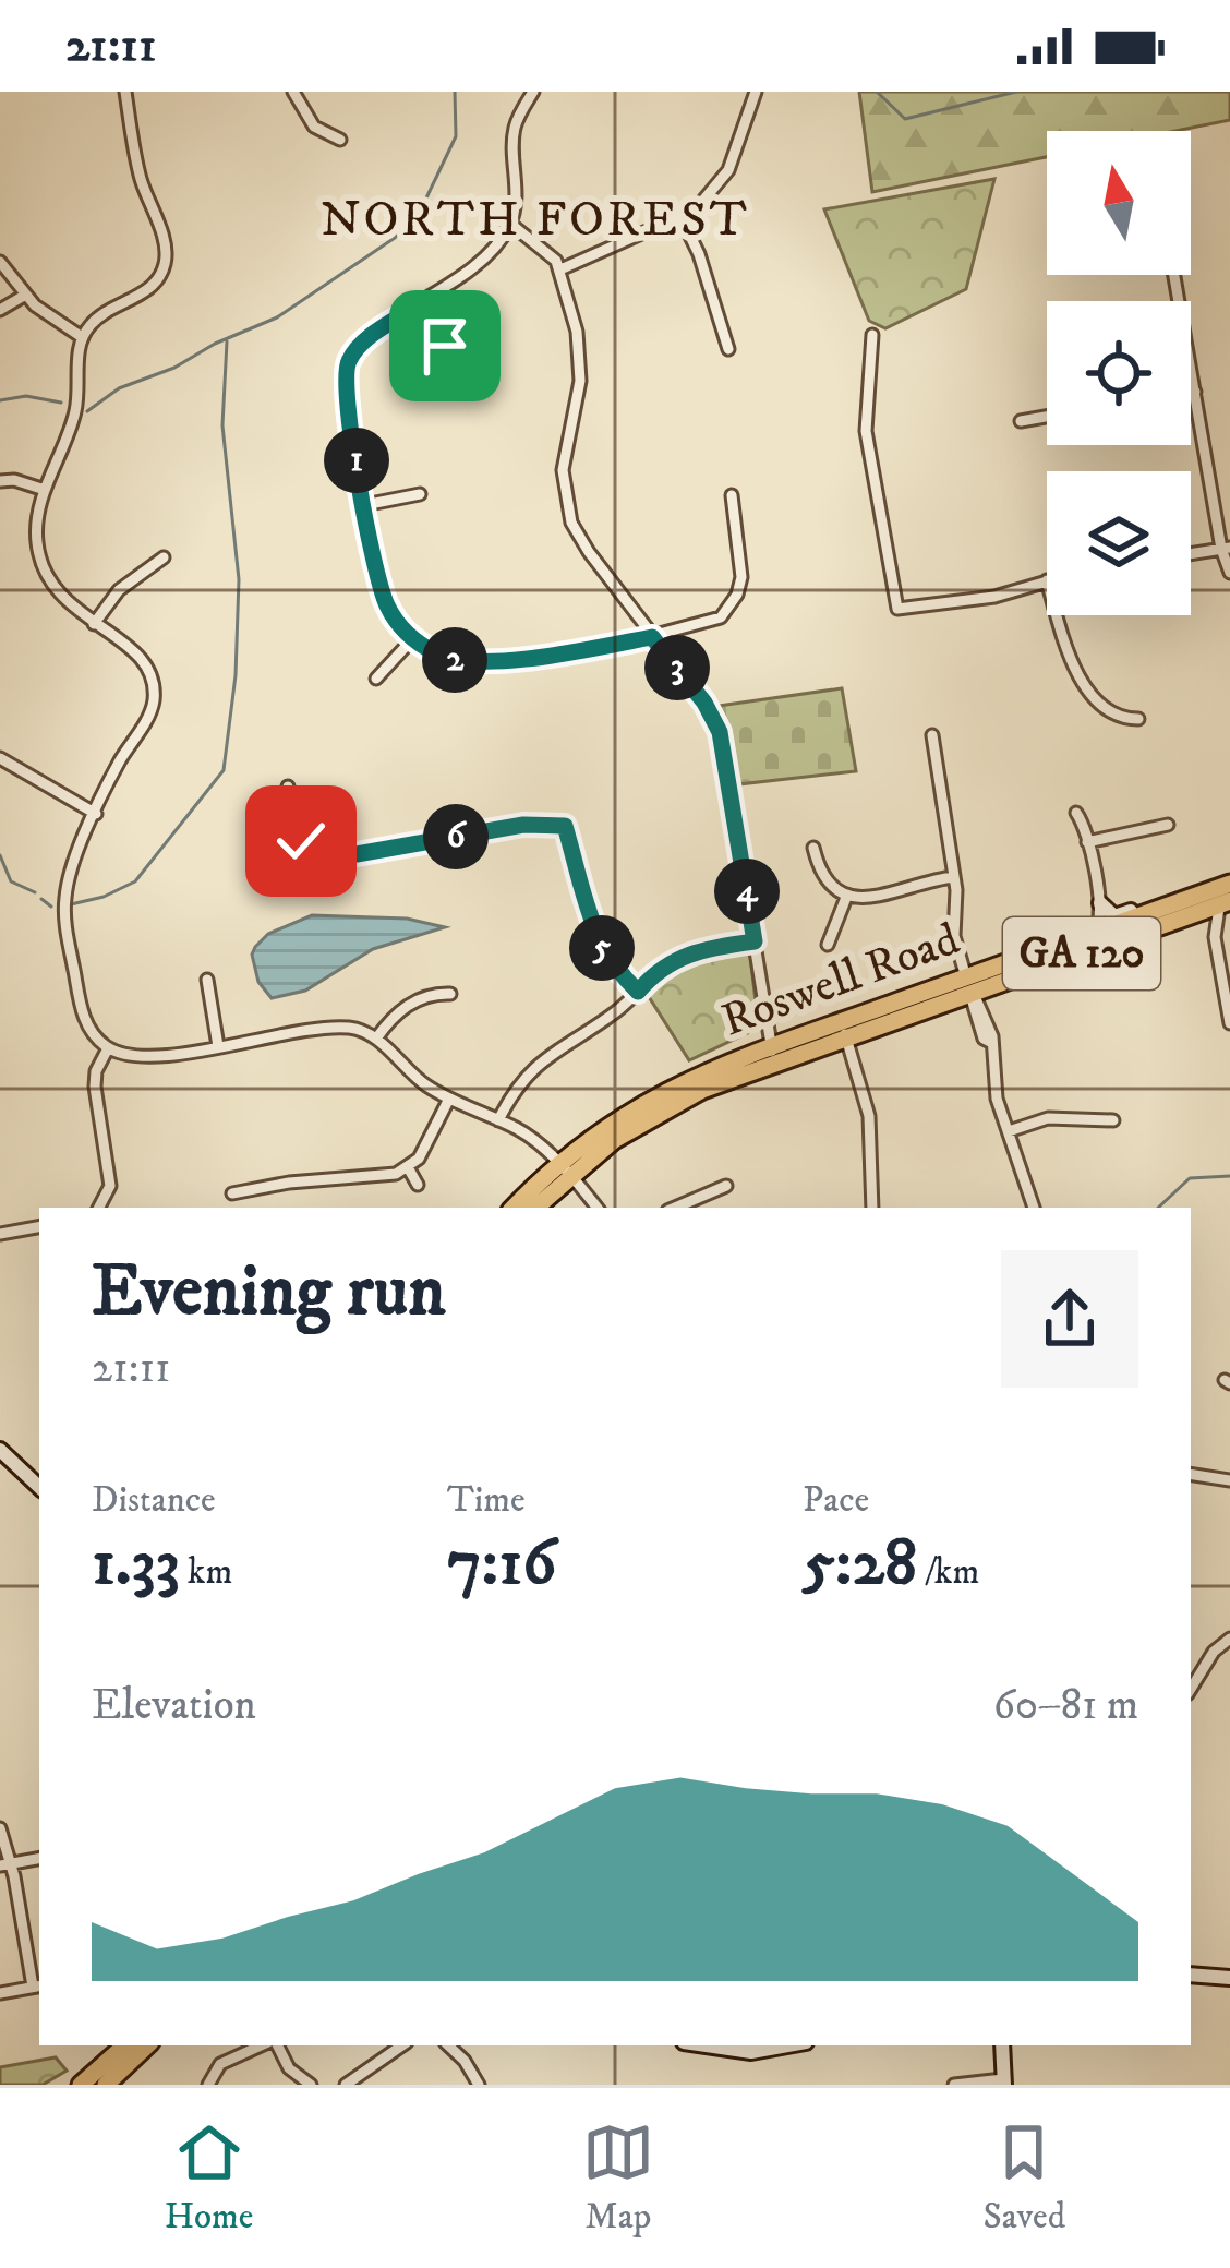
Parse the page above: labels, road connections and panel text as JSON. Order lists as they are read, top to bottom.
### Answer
{
  "streets": {
    "highway": ["GA 120", "Roswell Road"]
  },
  "districts": ["NORTH FOREST"],
  "north": "top",
  "page": {
    "status": "21:11",
    "pins": [
      "1",
      "2",
      "3",
      "6",
      "4",
      "5"
    ],
    "heading": ["Evening run", "21:11"],
    "stats": [
      ["Distance", "1.33 km"],
      ["Time", "7:16"],
      ["Pace", "5:28 /km"]
    ],
    "chart": ["Elevation", "60–81 m"],
    "tabs": ["Home", "Map", "Saved"]
  }
}
